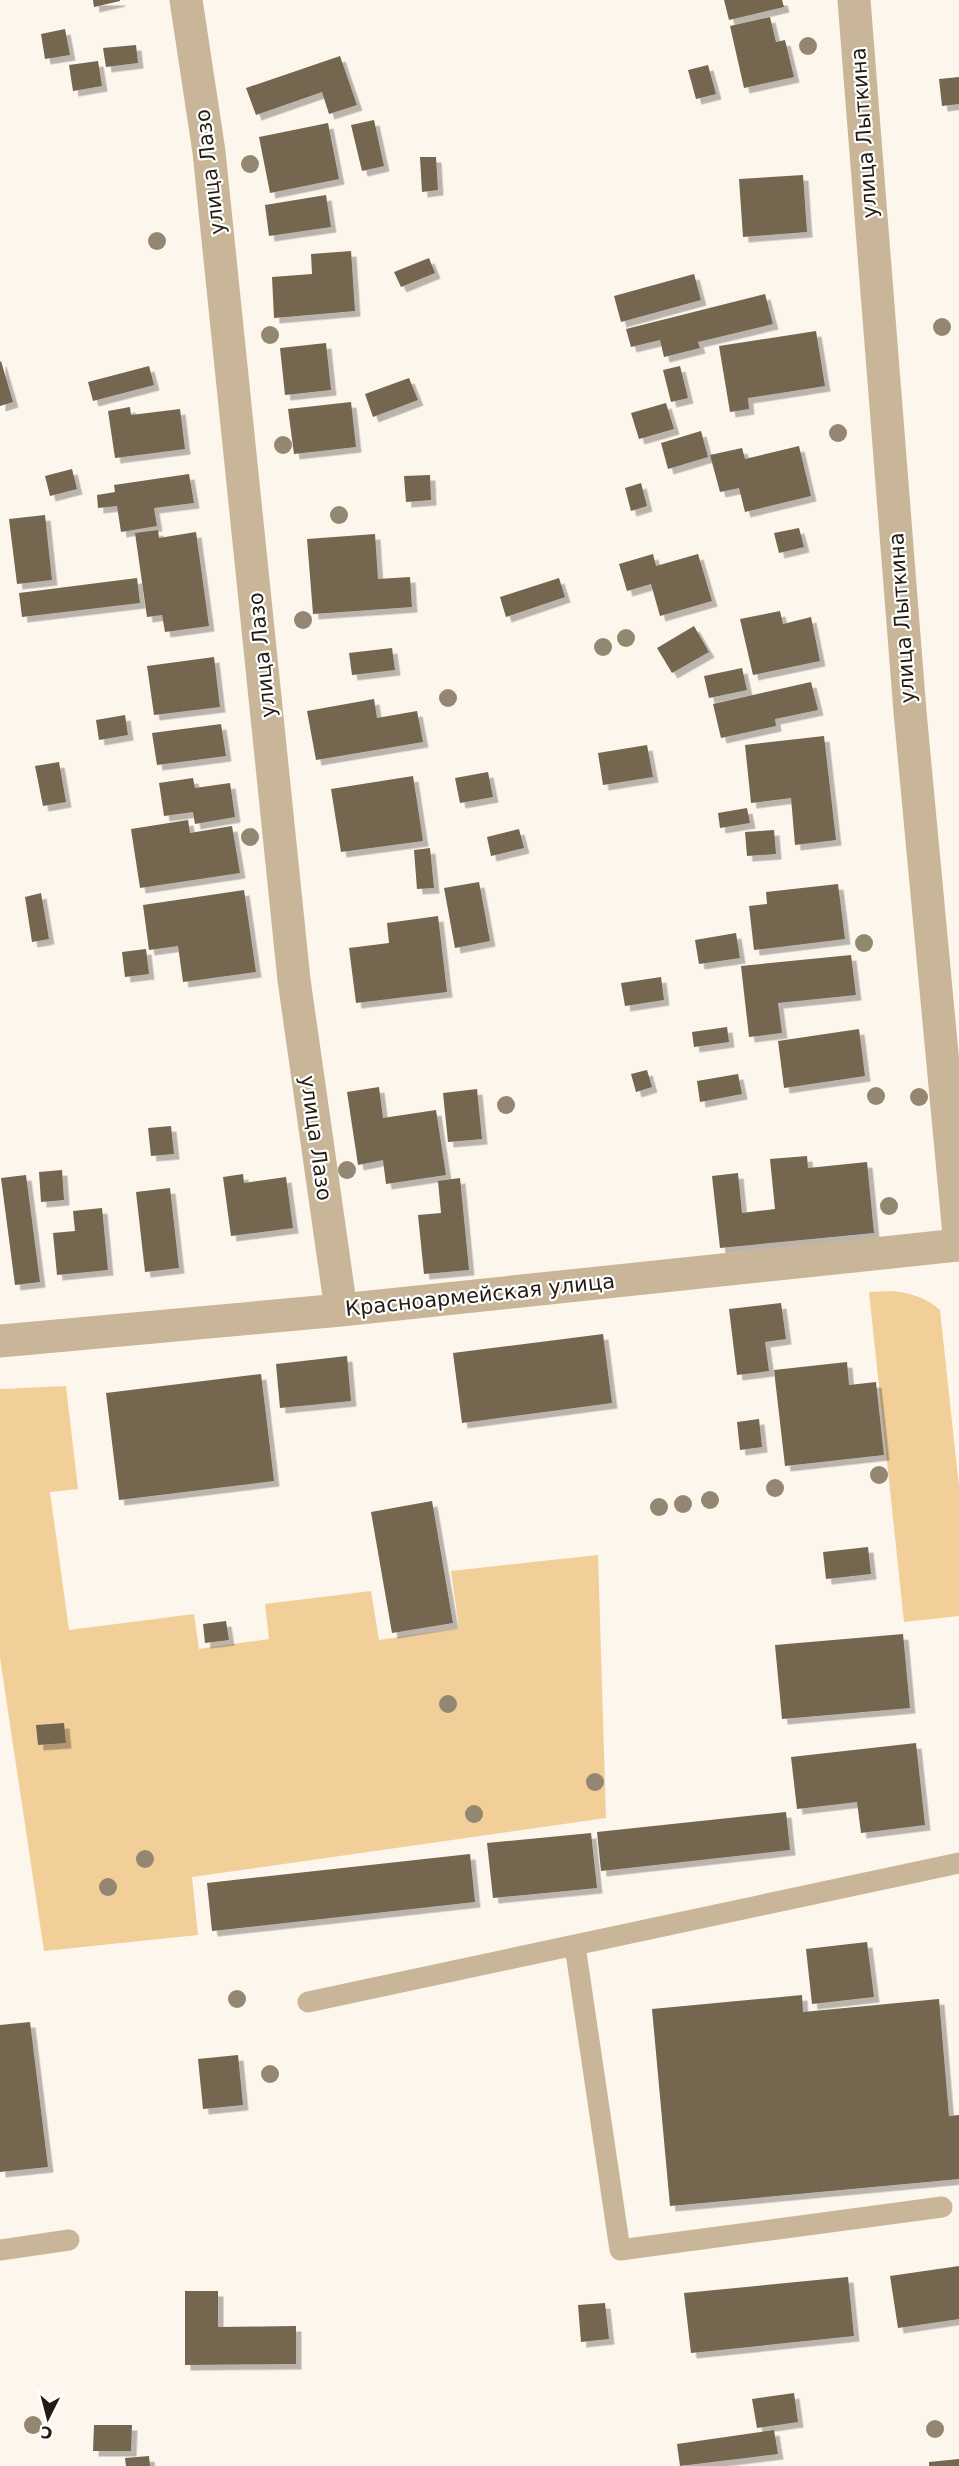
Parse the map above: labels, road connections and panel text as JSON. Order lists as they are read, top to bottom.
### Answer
{
  "streets": {
    "street": ["улица Лыткина", "улица Лазо", "Красноармейская улица"]
  },
  "crossings": [
    ["улица Лазо", "Красноармейская улица"]
  ],
  "north": "bottom"
}
